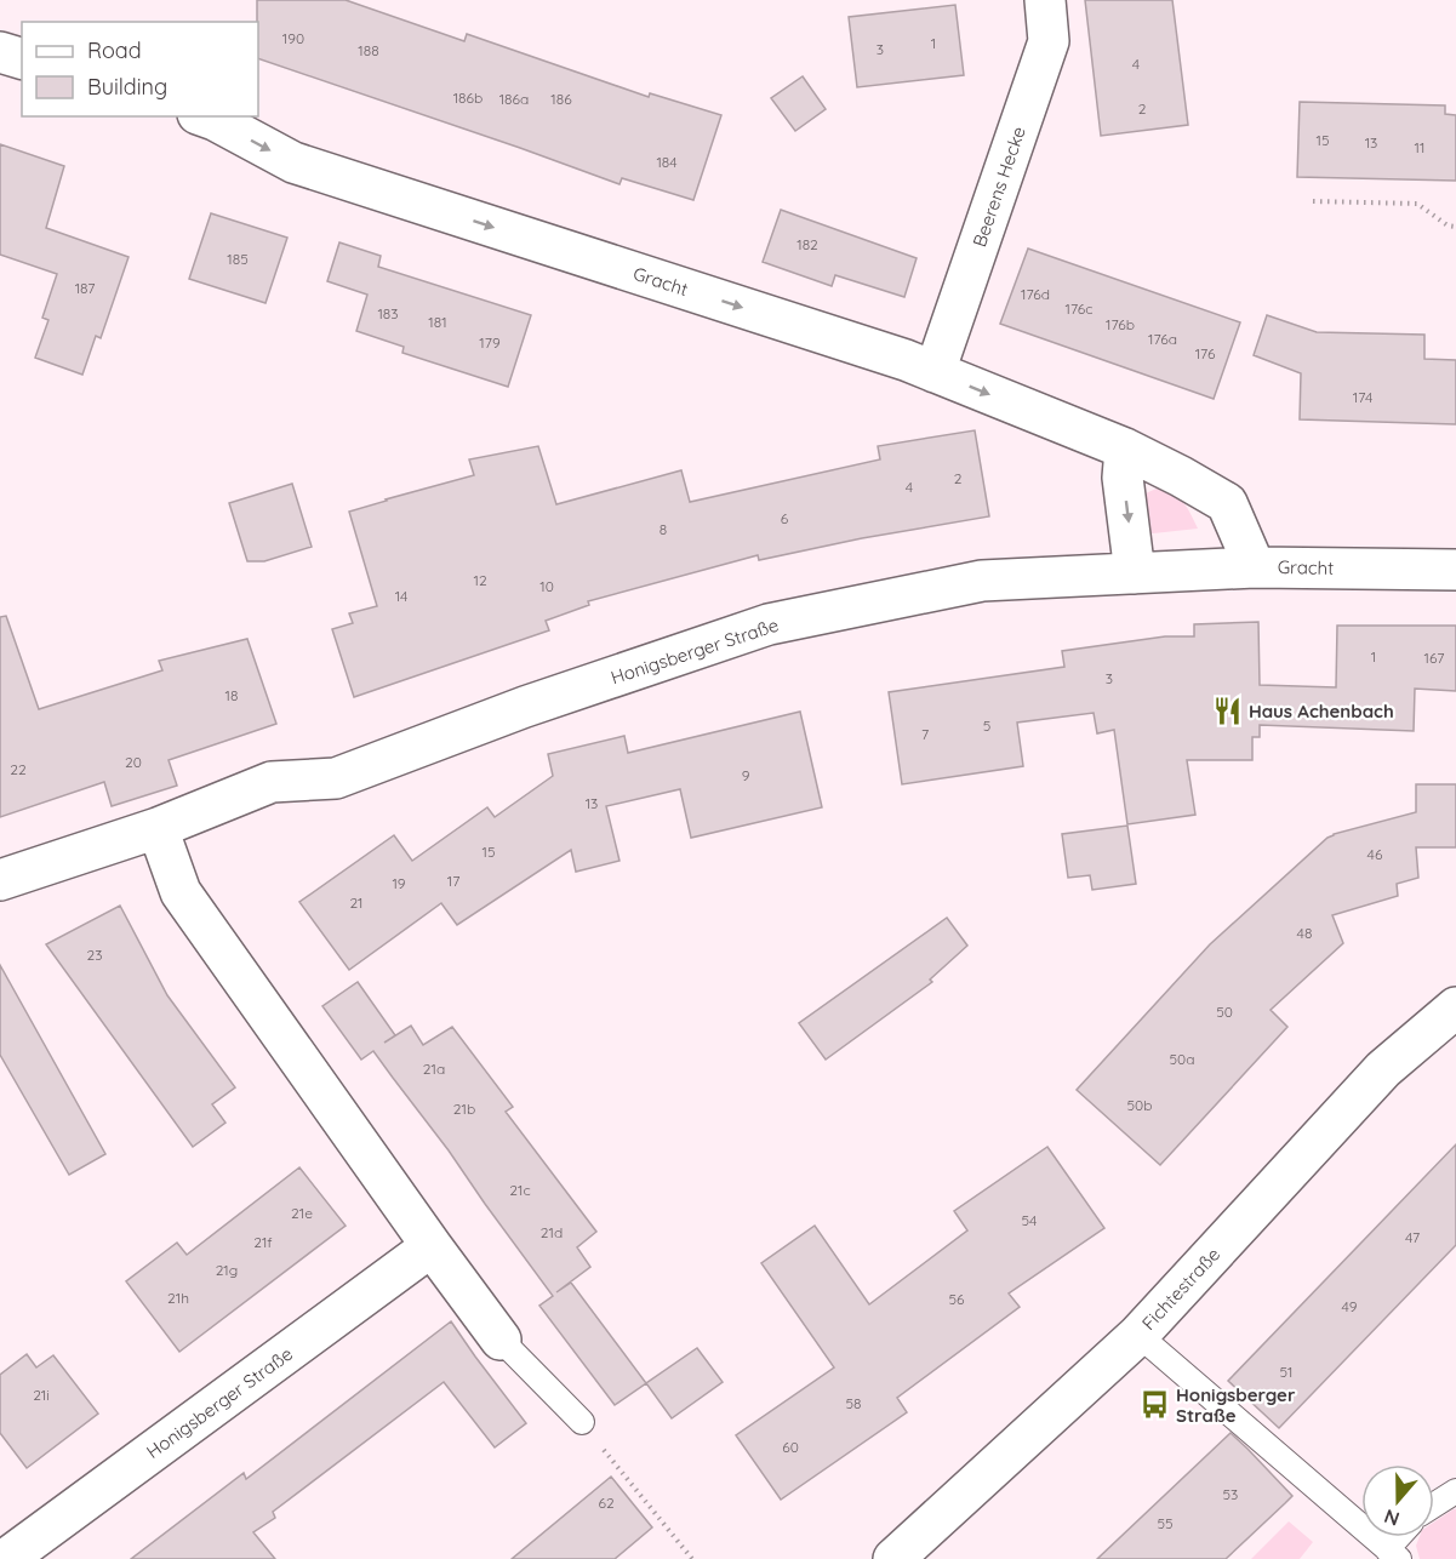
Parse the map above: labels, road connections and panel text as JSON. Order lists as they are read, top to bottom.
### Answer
{
  "streets": {
    "street": [
      "Beerens Hecke",
      "Gracht",
      "Honigsberger Straße",
      "Fichtestraße"
    ]
  },
  "crossings": [
    ["Beerens Hecke", "Gracht"],
    ["Gracht", "Honigsberger Straße"]
  ],
  "one_way": ["Gracht"],
  "places": {
    "restaurant": ["Haus Achenbach"],
    "bus stop": ["Honigsberger Straße"]
  },
  "house_numbers": [
    "190",
    "1",
    "3",
    "188",
    "4",
    "186b",
    "186a",
    "186",
    "2",
    "15",
    "13",
    "11",
    "184",
    "182",
    "185",
    "187",
    "176d",
    "176c",
    "183",
    "181",
    "176b",
    "176a",
    "179",
    "176",
    "174",
    "2",
    "4",
    "6",
    "8",
    "12",
    "10",
    "14",
    "1",
    "167",
    "3",
    "18",
    "5",
    "7",
    "20",
    "22",
    "9",
    "13",
    "15",
    "46",
    "17",
    "19",
    "21",
    "48",
    "23",
    "50",
    "50a",
    "21a",
    "50b",
    "21b",
    "21c",
    "21e",
    "54",
    "21d",
    "47",
    "21f",
    "21g",
    "21h",
    "56",
    "49",
    "51",
    "21i",
    "58",
    "60",
    "53",
    "62",
    "55"
  ],
  "legend": ["Road", "Building"],
  "north": "bottom"
}
